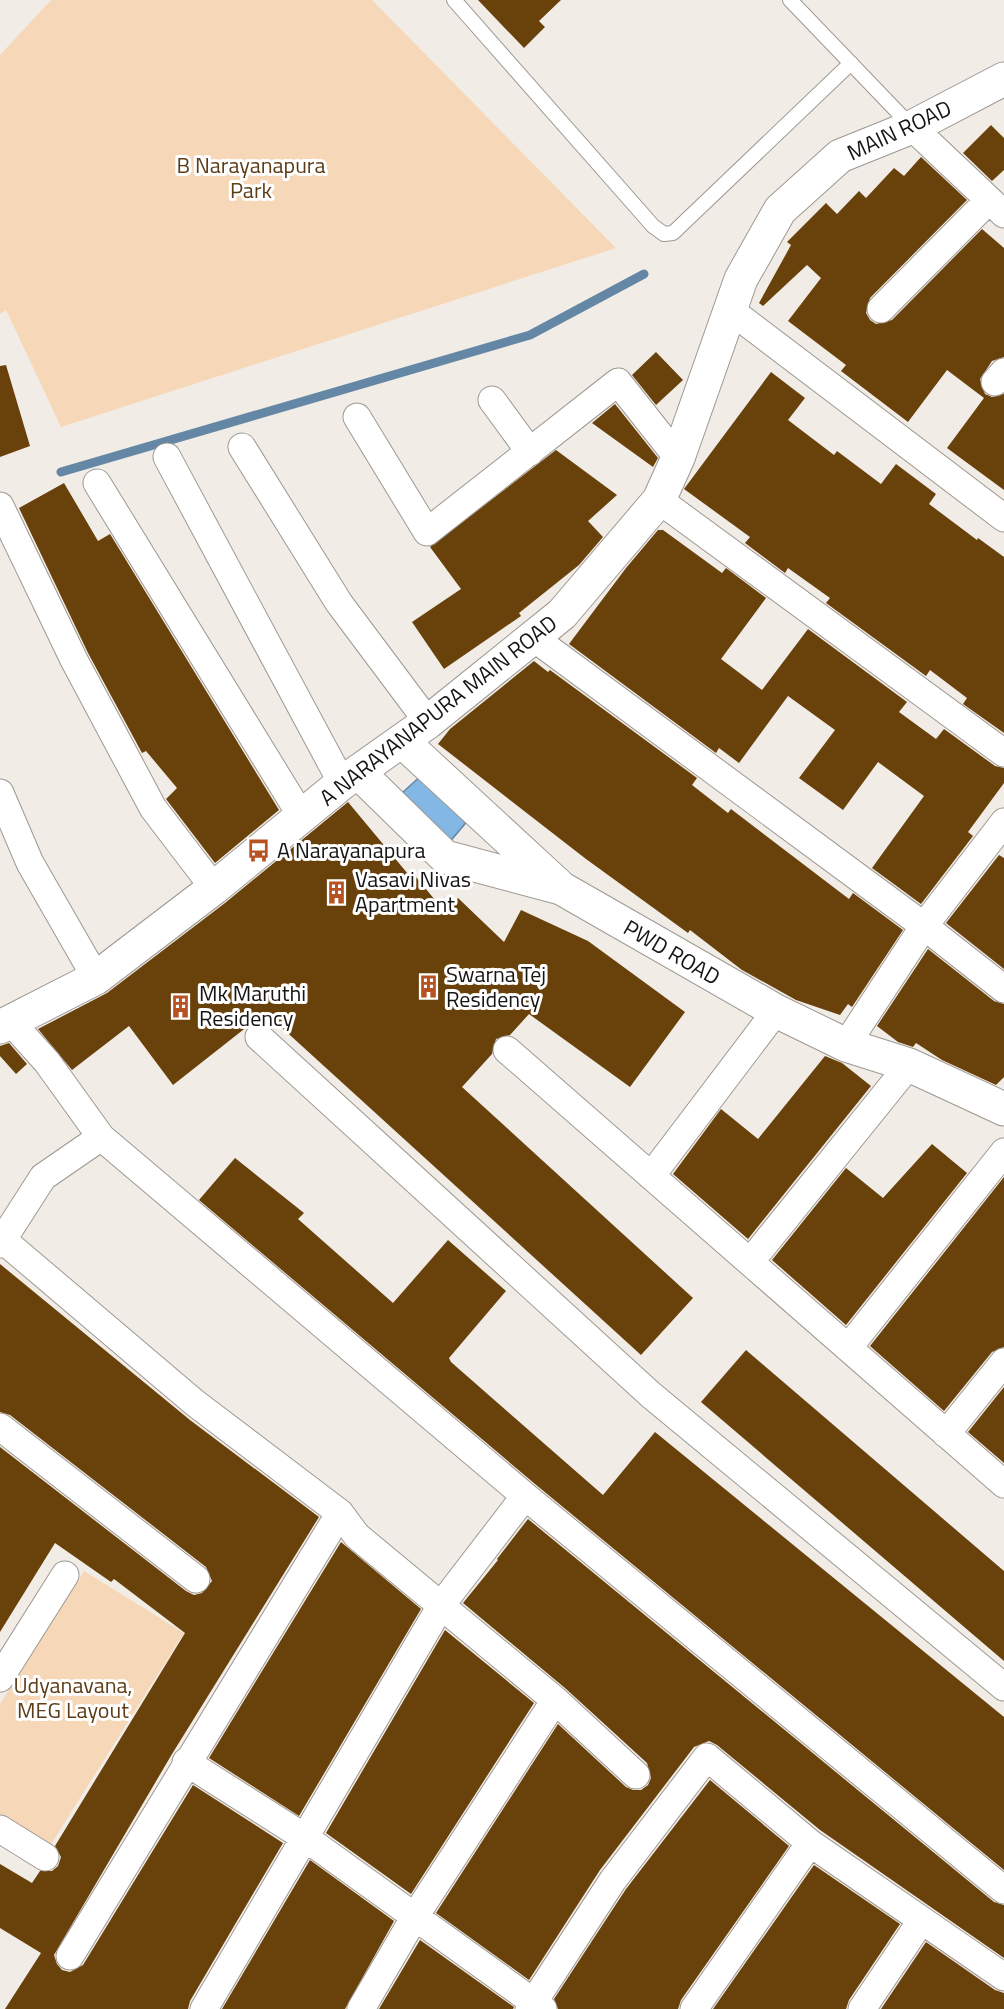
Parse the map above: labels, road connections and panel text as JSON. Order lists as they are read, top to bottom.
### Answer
{
  "streets": {
    "street": ["MAIN ROAD", "A NARAYANAPURA MAIN ROAD", "PWD ROAD"]
  },
  "crossings": [
    ["MAIN ROAD", "A NARAYANAPURA MAIN ROAD"],
    ["A NARAYANAPURA MAIN ROAD", "PWD ROAD"]
  ],
  "parks": ["B Narayanapura Park", "Udyanavana, MEG Layout"],
  "places": {
    "bus stop": ["A Narayanapura"],
    "building": ["Vasavi Nivas Apartment", "Swarna Tej Residency", "Mk Maruthi Residency"]
  }
}
